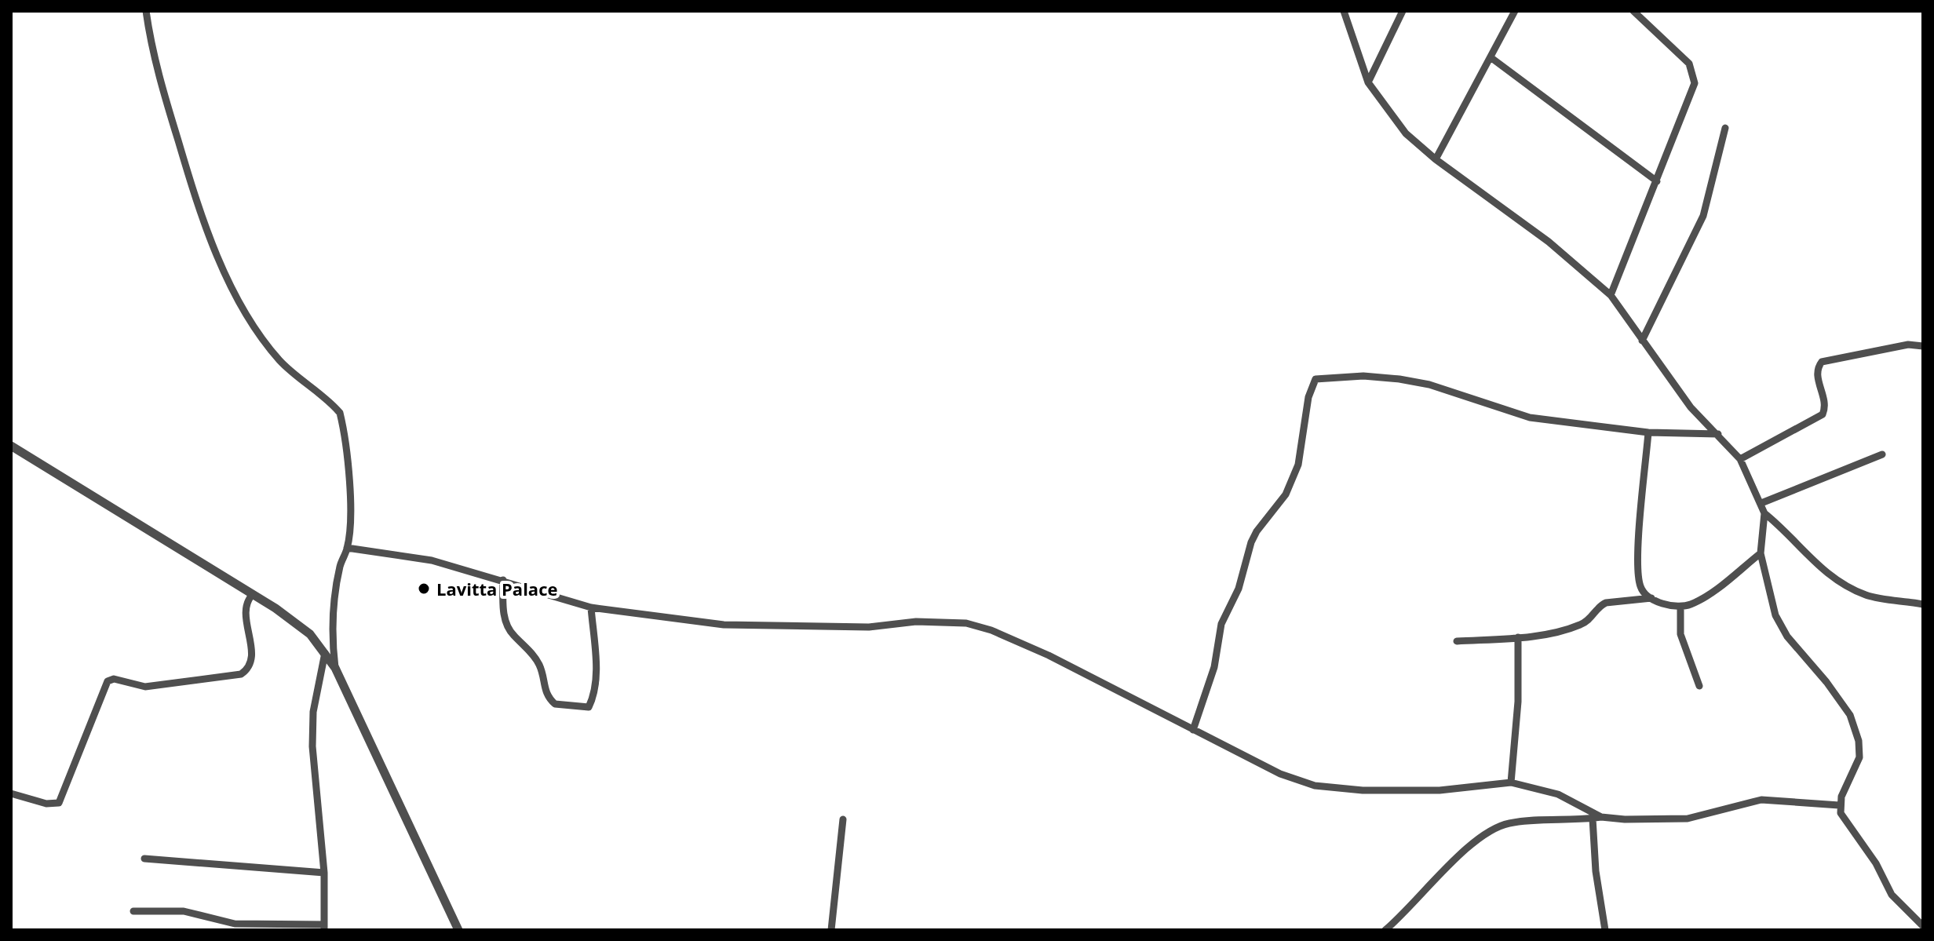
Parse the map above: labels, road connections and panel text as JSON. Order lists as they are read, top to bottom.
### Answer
{
  "places": ["Lavitta Palace"]
}
